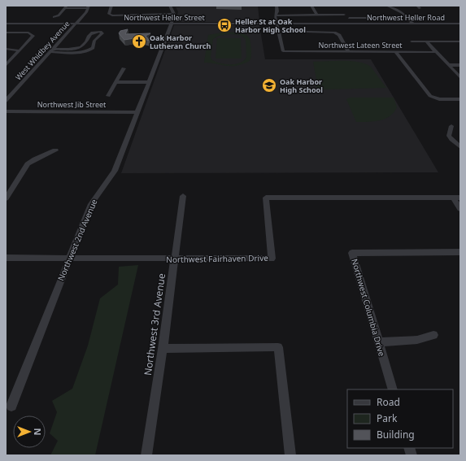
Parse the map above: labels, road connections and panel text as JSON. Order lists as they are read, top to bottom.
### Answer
{
  "streets": {
    "street": [
      "Northwest Heller Street",
      "Northwest Heller Road",
      "Northwest Lateen Street",
      "West Whidbey Avenue",
      "Northwest Jib Street",
      "Northwest 2nd Avenue",
      "Northwest Fairhaven Drive",
      "Northwest Columbia Drive",
      "Northwest 3rd Avenue"
    ]
  },
  "crossings": [
    ["Northwest Heller Street", "Northwest Heller Road"],
    ["Northwest Heller Street", "West Whidbey Avenue"],
    ["Northwest Heller Street", "Northwest 2nd Avenue"],
    ["Northwest Jib Street", "Northwest 2nd Avenue"],
    ["Northwest 2nd Avenue", "Northwest Fairhaven Drive"],
    ["Northwest Fairhaven Drive", "Northwest 3rd Avenue"]
  ],
  "places": {
    "bus stop": ["Heller St at Oak Harbor High School"],
    "church": ["Oak Harbor Lutheran Church"],
    "school or university": ["Oak Harbor High School"]
  },
  "legend": ["Road", "Park", "Building"],
  "north": "right"
}
